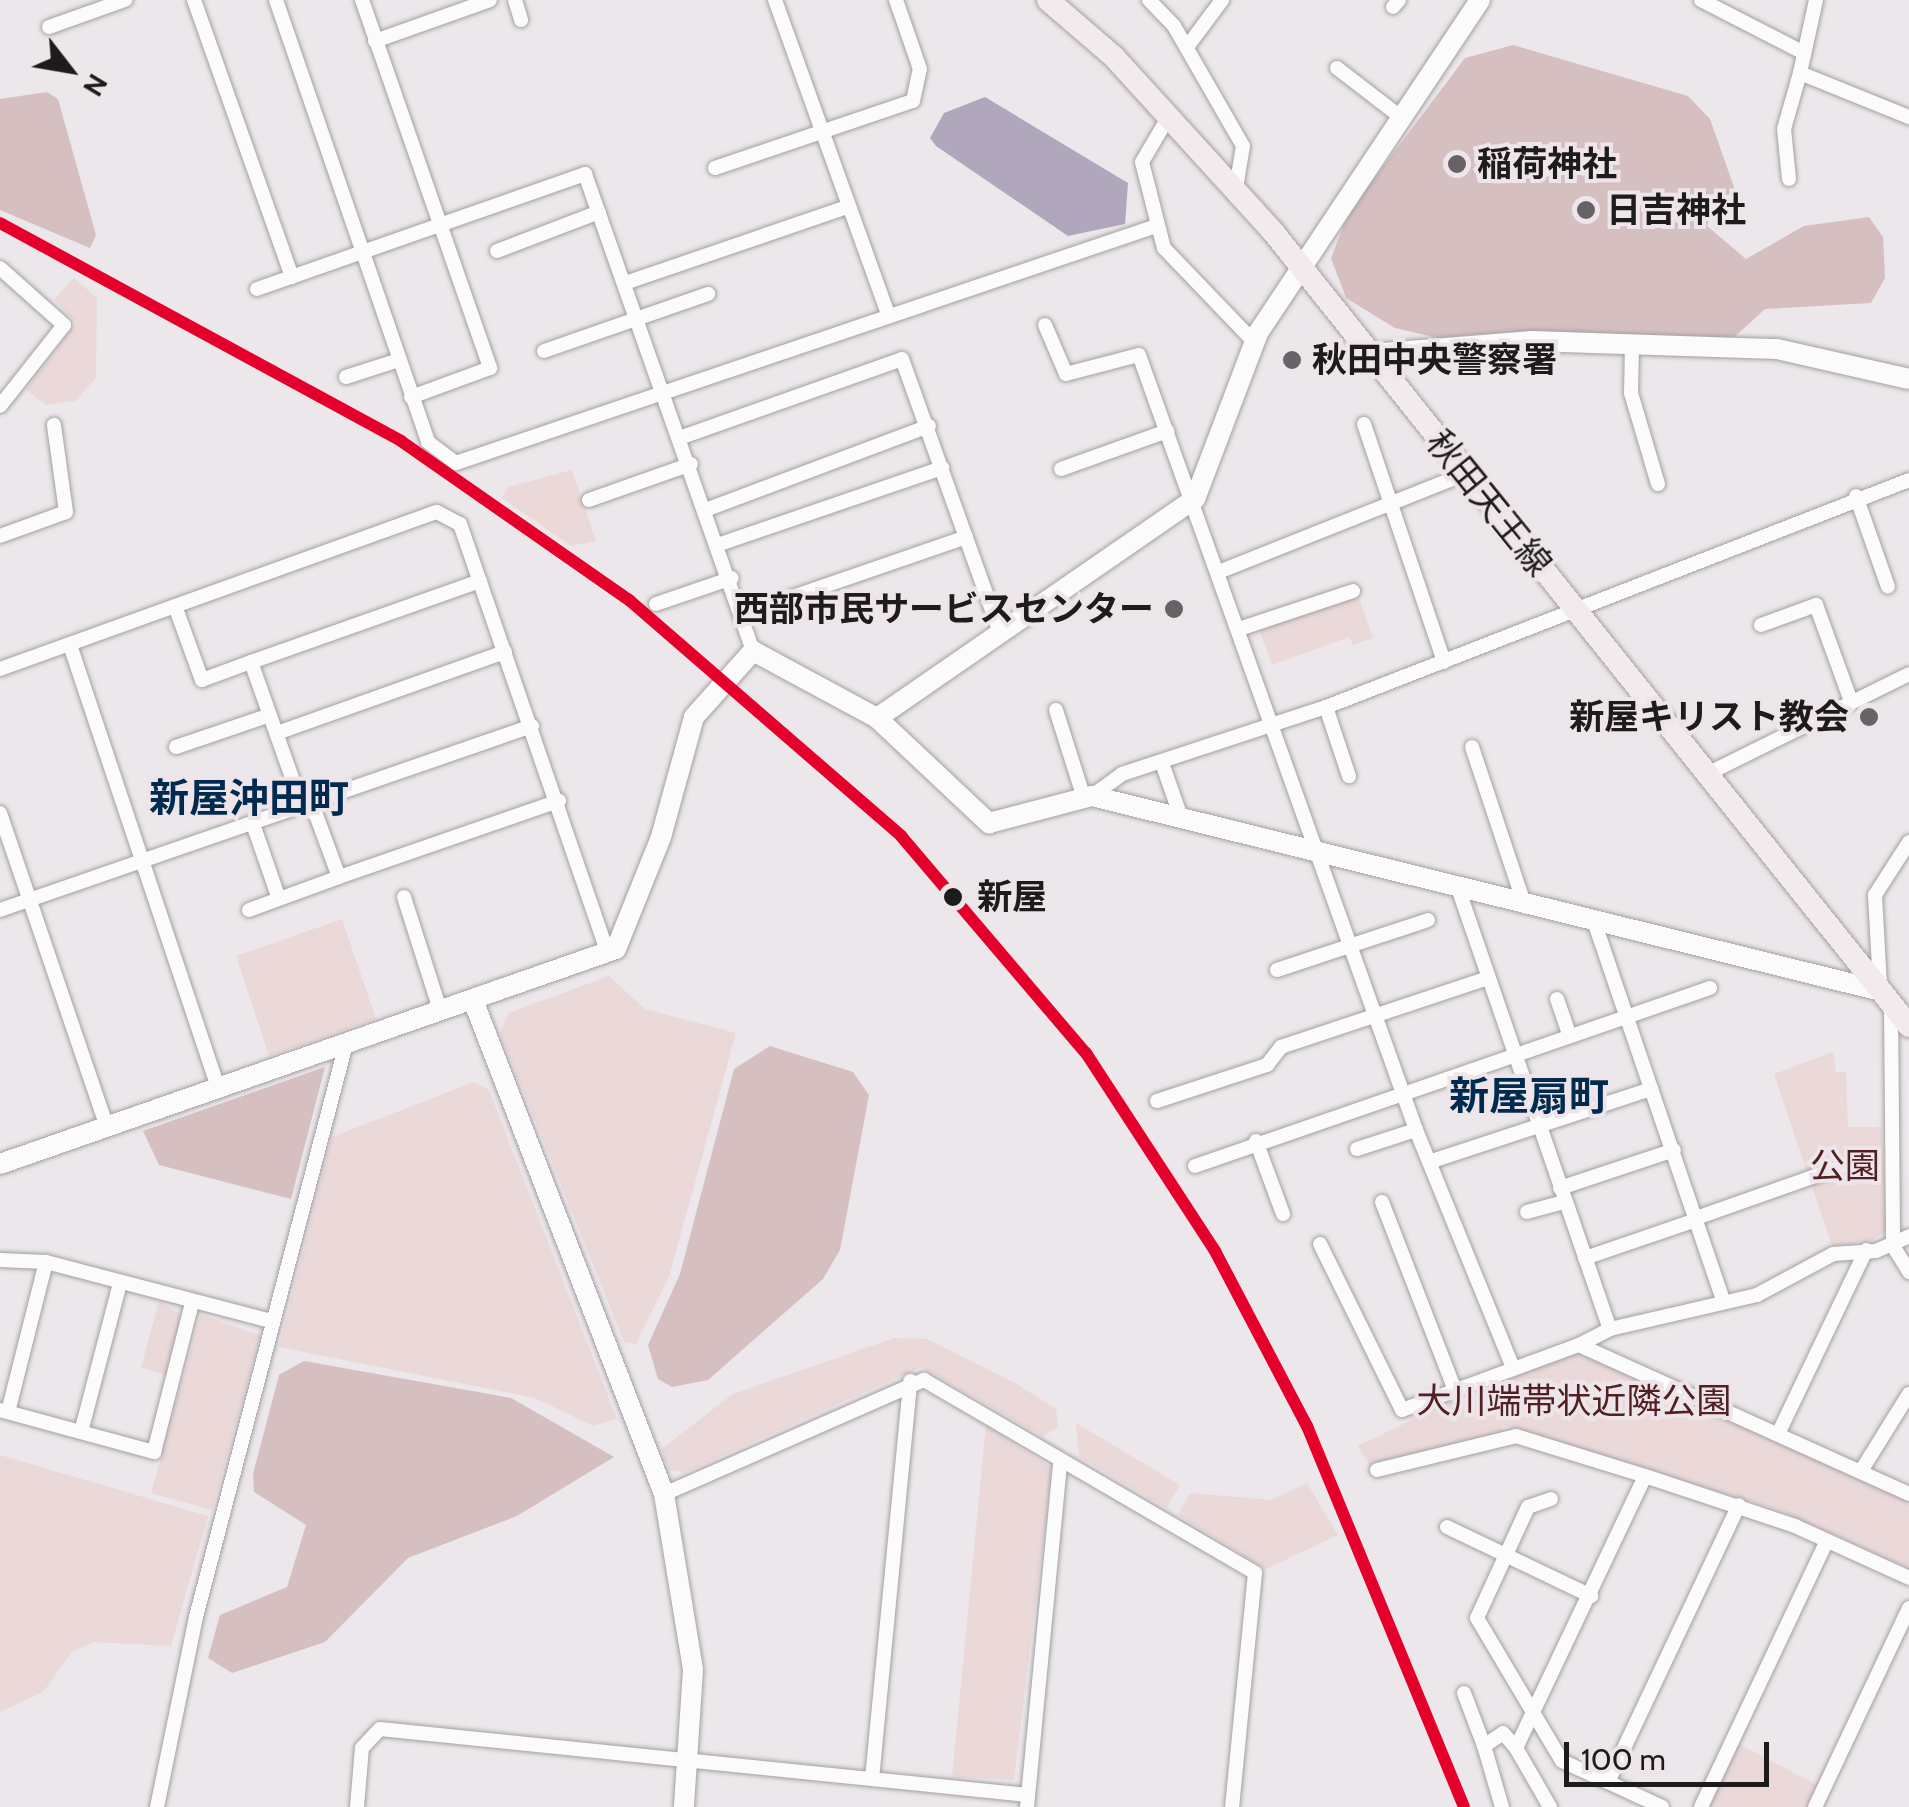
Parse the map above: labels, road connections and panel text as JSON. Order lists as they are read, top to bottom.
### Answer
{
  "streets": {
    "main road": ["秋田天王線"]
  },
  "districts": ["新屋沖田町", "新屋扇町"],
  "parks": ["公園", "大川端帯状近隣公園"],
  "places": [
    "稲荷神社",
    "日吉神社",
    "秋田中央警察署",
    "西部市民サービスセンター",
    "新屋キリスト教会",
    "新屋"
  ],
  "scale_bar": "100 m",
  "north": "bottom right"
}
